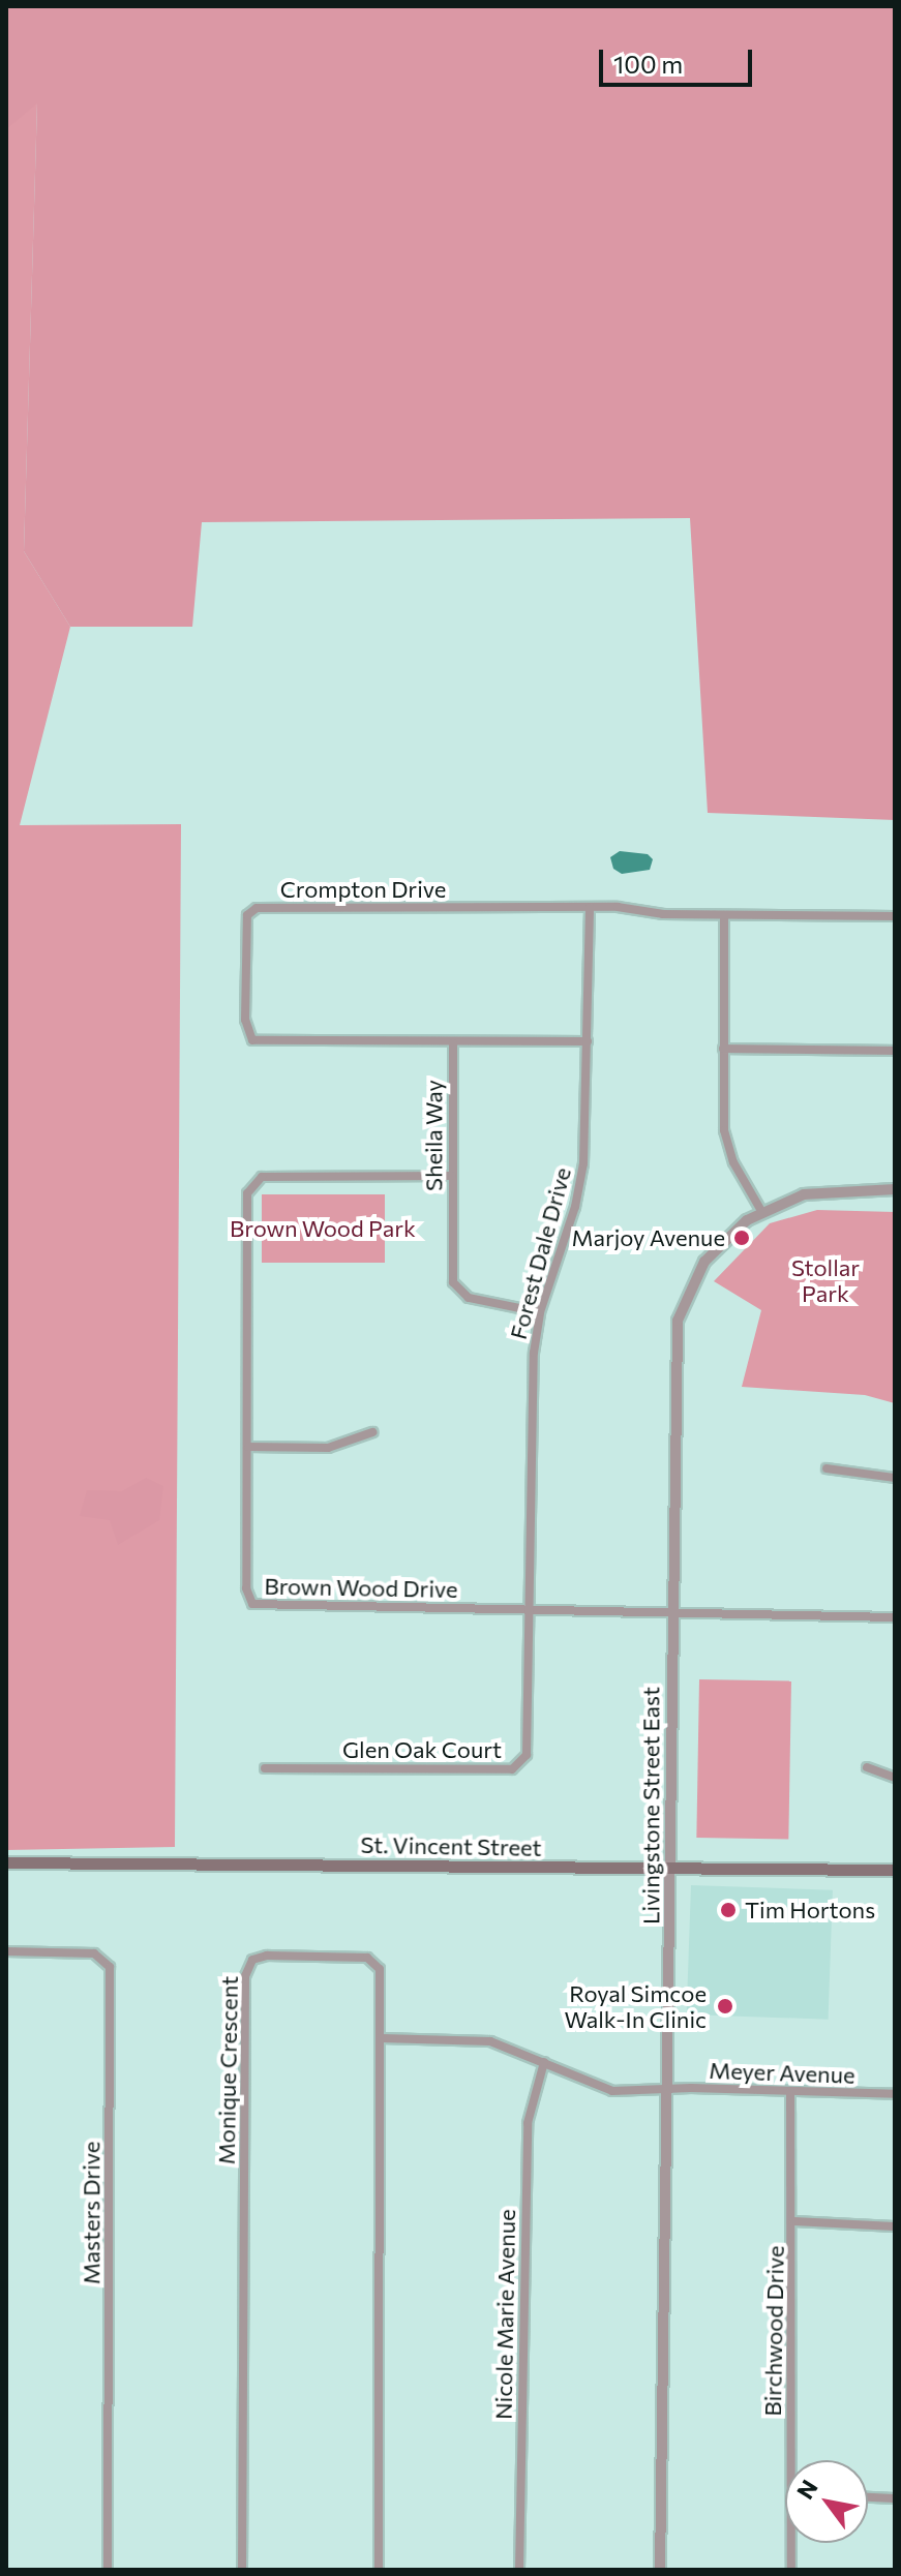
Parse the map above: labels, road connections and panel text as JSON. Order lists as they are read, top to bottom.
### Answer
{
  "streets": {
    "main road": ["St. Vincent Street"],
    "street": [
      "Crompton Drive",
      "Sheila Way",
      "Forest Dale Drive",
      "Brown Wood Drive",
      "Glen Oak Court",
      "Livingstone Street East",
      "Monique Crescent",
      "Meyer Avenue",
      "Masters Drive",
      "Nicole Marie Avenue",
      "Birchwood Drive"
    ]
  },
  "crossings": [
    ["Crompton Drive", "Sheila Way"],
    ["Crompton Drive", "Forest Dale Drive"],
    ["Sheila Way", "Forest Dale Drive"],
    ["Sheila Way", "Brown Wood Drive"],
    ["Forest Dale Drive", "Brown Wood Drive"],
    ["Forest Dale Drive", "Glen Oak Court"],
    ["Brown Wood Drive", "Glen Oak Court"],
    ["Brown Wood Drive", "Livingstone Street East"],
    ["Livingstone Street East", "St. Vincent Street"],
    ["Livingstone Street East", "Meyer Avenue"],
    ["Monique Crescent", "Meyer Avenue"],
    ["Meyer Avenue", "Nicole Marie Avenue"],
    ["Meyer Avenue", "Birchwood Drive"]
  ],
  "parks": ["Brown Wood Park", "Stollar Park"],
  "places": ["Marjoy Avenue", "Tim Hortons", "Royal Simcoe Walk-In Clinic"],
  "scale_bar": "100 m",
  "north": "top left"
}
